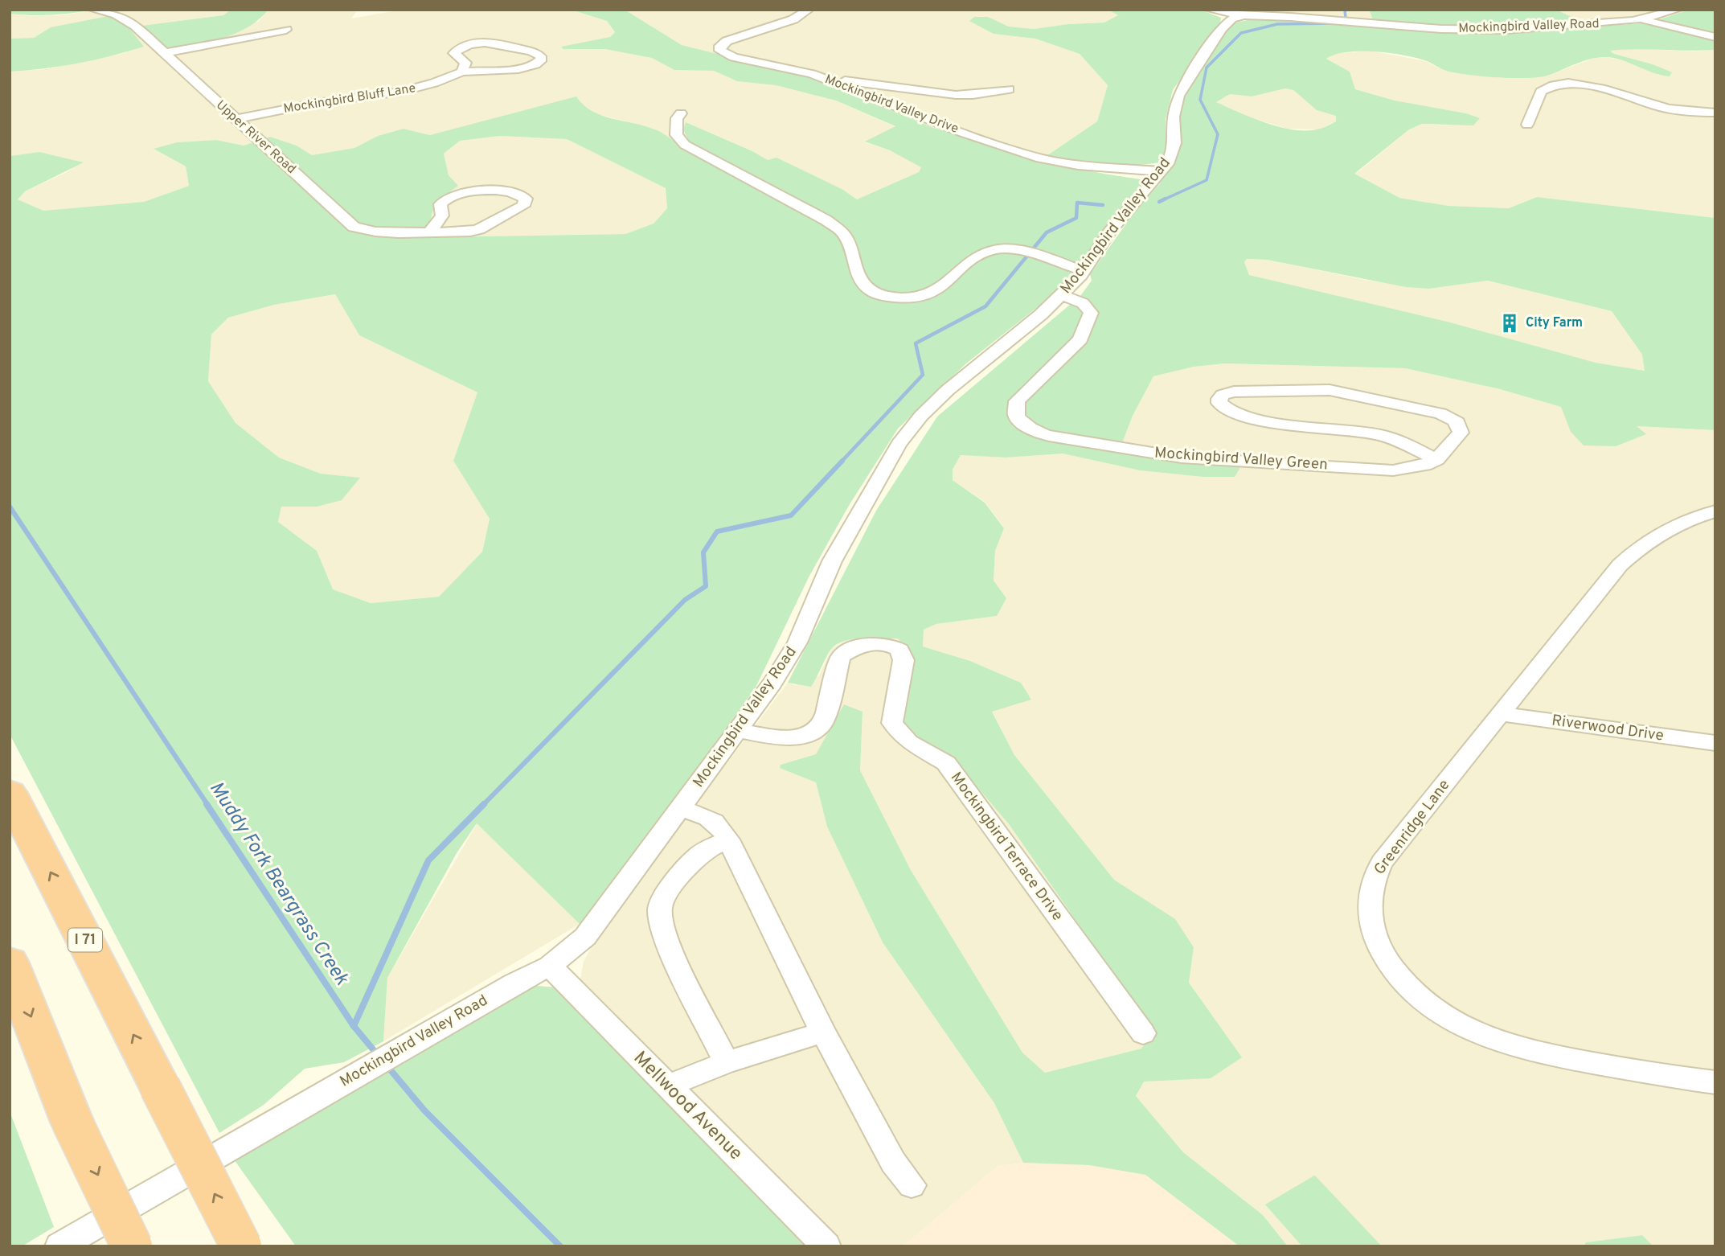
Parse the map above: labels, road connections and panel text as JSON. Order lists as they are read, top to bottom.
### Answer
{
  "streets": {
    "highway": ["I 71"],
    "street": [
      "Mockingbird Valley Road",
      "Mockingbird Bluff Lane",
      "Mockingbird Valley Drive",
      "Upper River Road",
      "Mockingbird Valley Green",
      "Riverwood Drive",
      "Greenridge Lane",
      "Mockingbird Terrace Drive",
      "Mellwood Avenue"
    ]
  },
  "crossings": [
    ["Mockingbird Valley Road", "Mockingbird Valley Drive"],
    ["Mockingbird Valley Road", "Mockingbird Valley Green"],
    ["Mockingbird Valley Road", "Mockingbird Terrace Drive"],
    ["Mockingbird Valley Road", "Mellwood Avenue"],
    ["Mockingbird Bluff Lane", "Upper River Road"],
    ["Riverwood Drive", "Greenridge Lane"]
  ],
  "water": ["Muddy Fork Beargrass Creek"],
  "places": {
    "building": ["City Farm"]
  }
}
